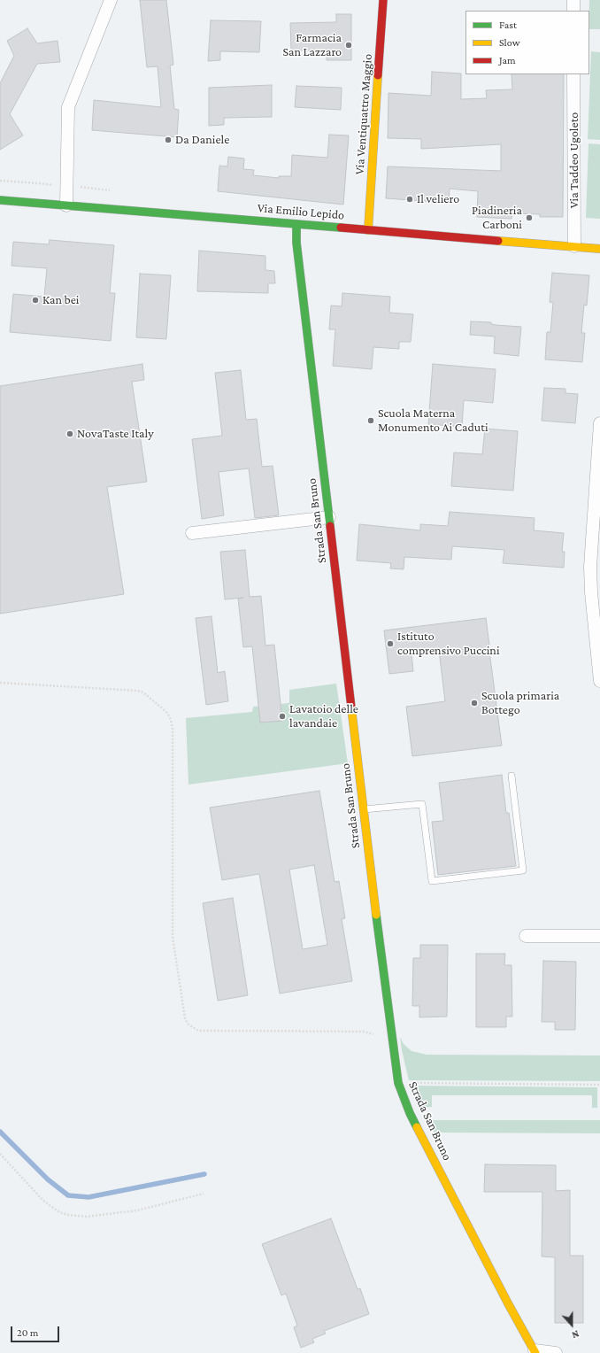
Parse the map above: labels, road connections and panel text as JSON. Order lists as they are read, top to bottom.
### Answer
{
  "streets": {
    "street": [
      "Via Ventiquattro Maggio",
      "Via Taddeo Ugoleto",
      "Via Emilio Lepido",
      "Strada San Bruno"
    ]
  },
  "crossings": [
    ["Via Ventiquattro Maggio", "Via Emilio Lepido"],
    ["Via Taddeo Ugoleto", "Via Emilio Lepido"],
    ["Via Emilio Lepido", "Strada San Bruno"]
  ],
  "places": [
    "Farmacia San Lazzaro",
    "Da Daniele",
    "Il veliero",
    "Piadineria Carboni",
    "Kan bei",
    "Scuola Materna Monumento Ai Caduti",
    "NovaTaste Italy",
    "Istituto comprensivo Puccini",
    "Scuola primaria Bottego",
    "Lavatoio delle lavandaie"
  ],
  "legend": ["Fast", "Slow", "Jam"],
  "scale_bar": "20 m",
  "north": "bottom"
}
